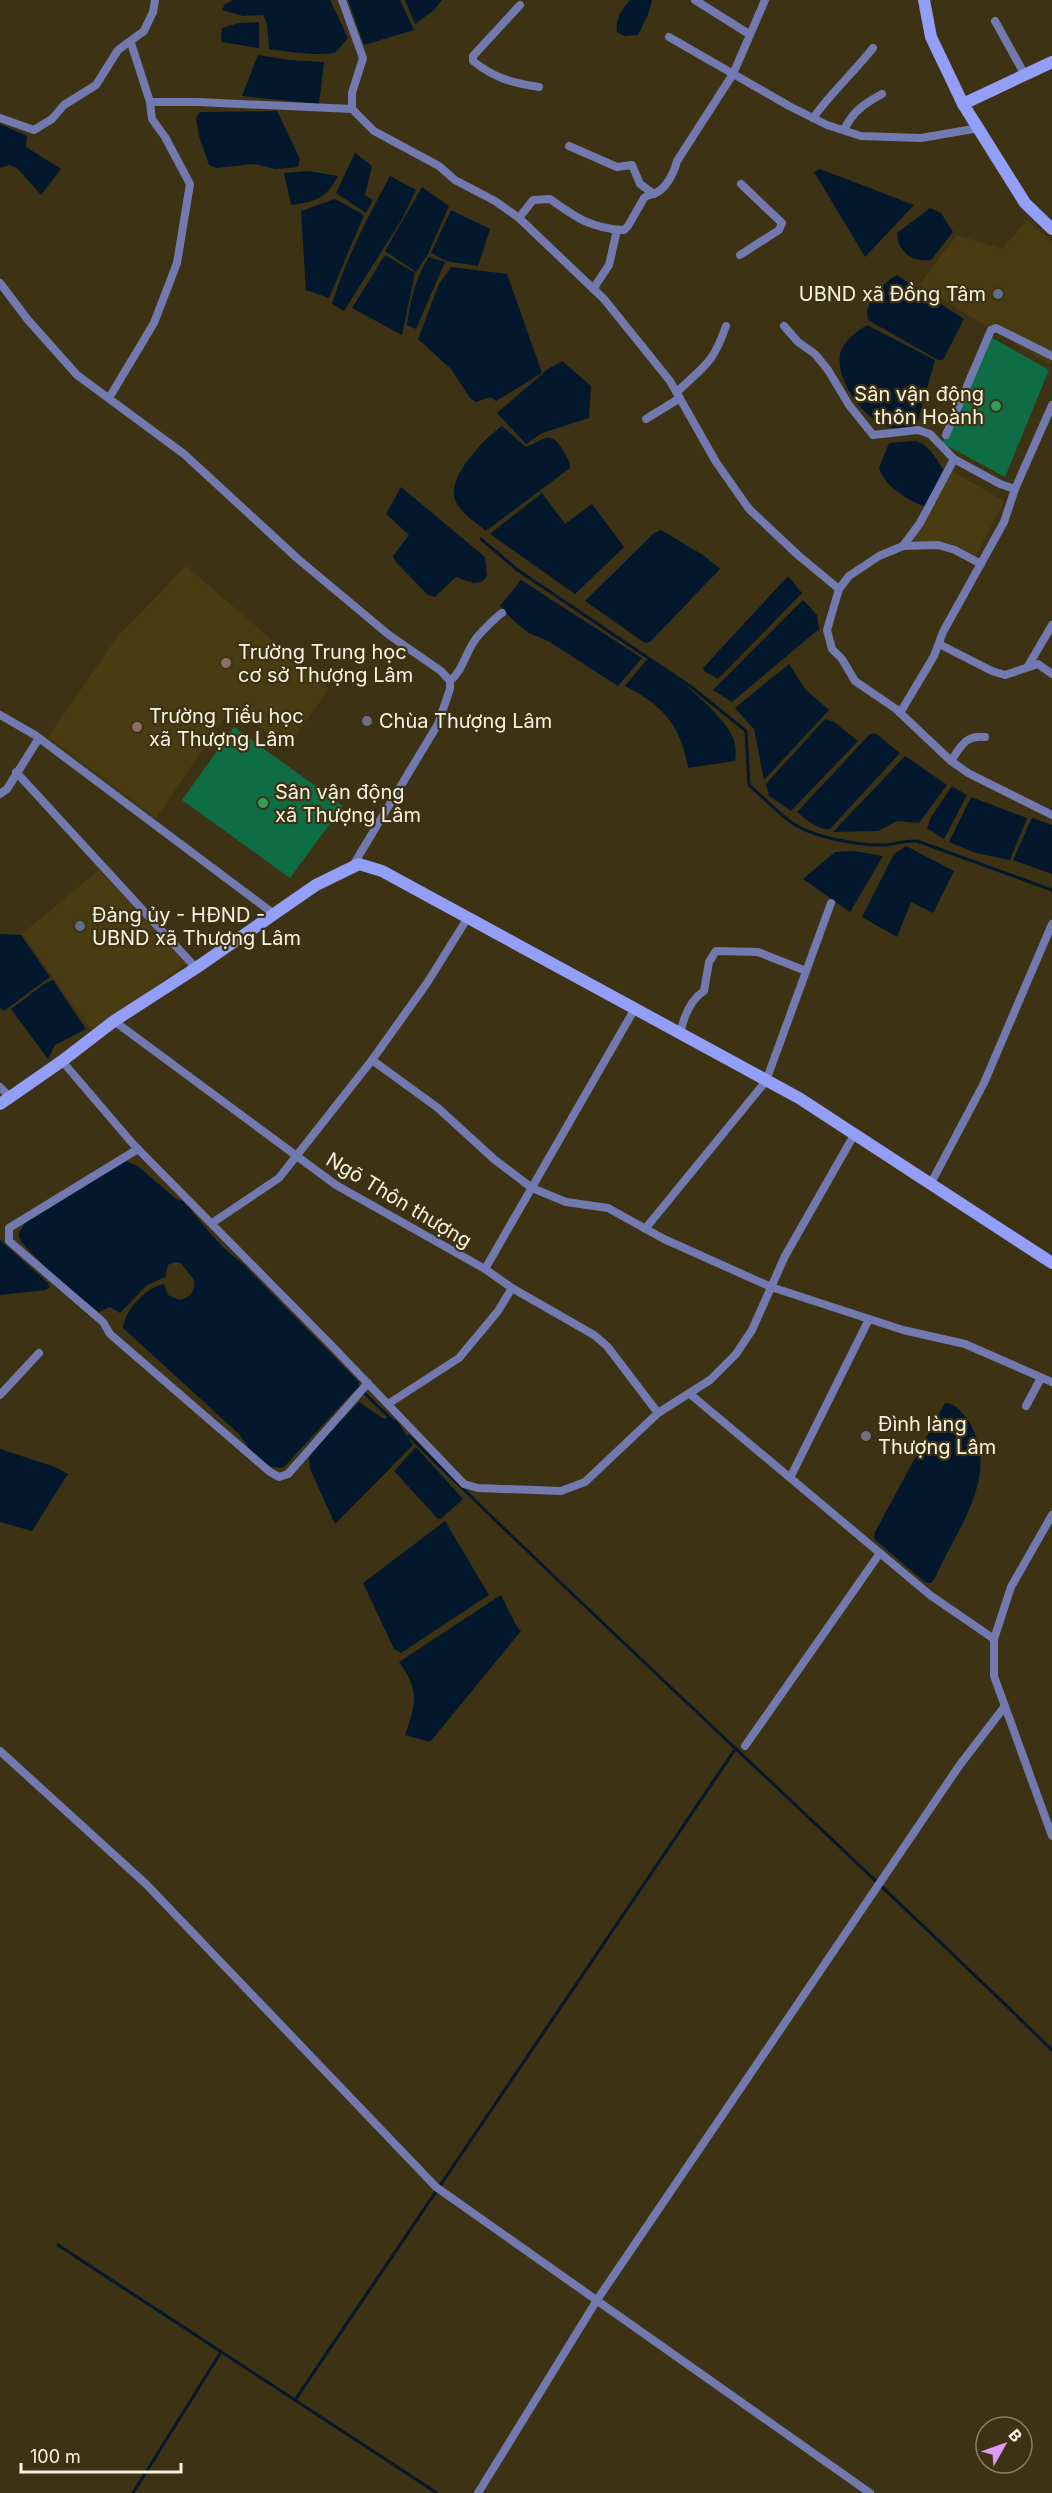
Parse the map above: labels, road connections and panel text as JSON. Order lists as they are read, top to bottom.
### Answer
{
  "streets": {
    "street": ["Ngõ Thôn thượng"]
  },
  "places": [
    "UBND xã Đồng Tâm",
    "Sân vận động thôn Hoành",
    "Trường Trung học cơ sở Thượng Lâm",
    "Chùa Thượng Lâm",
    "Trường Tiểu học xã Thượng Lâm",
    "Sân vận động xã Thượng Lâm",
    "Đảng ủy - HĐND - UBND xã Thượng Lâm",
    "Đình làng Thượng Lâm"
  ],
  "scale_bar": "100 m",
  "north": "top right"
}
